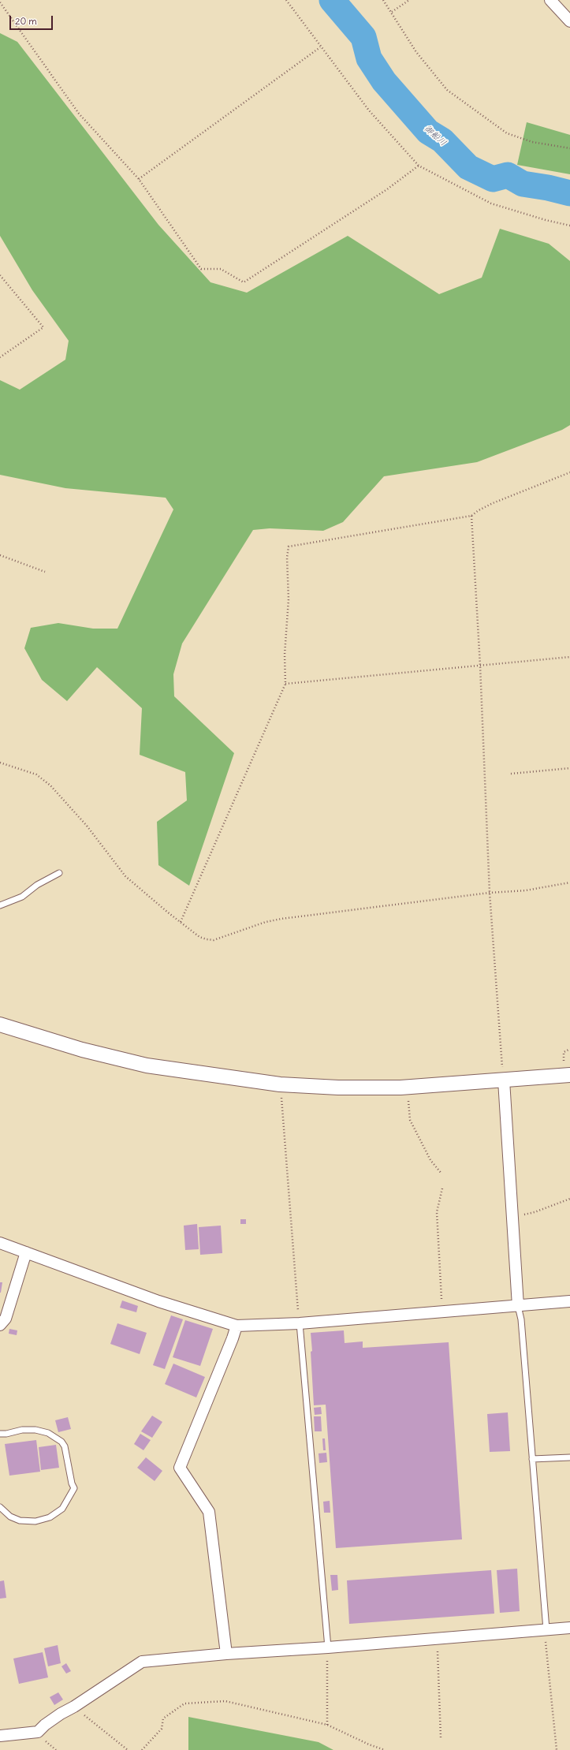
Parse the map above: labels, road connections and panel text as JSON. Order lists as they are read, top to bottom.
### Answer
{
  "water": ["御船川"],
  "scale_bar": "20 m"
}
